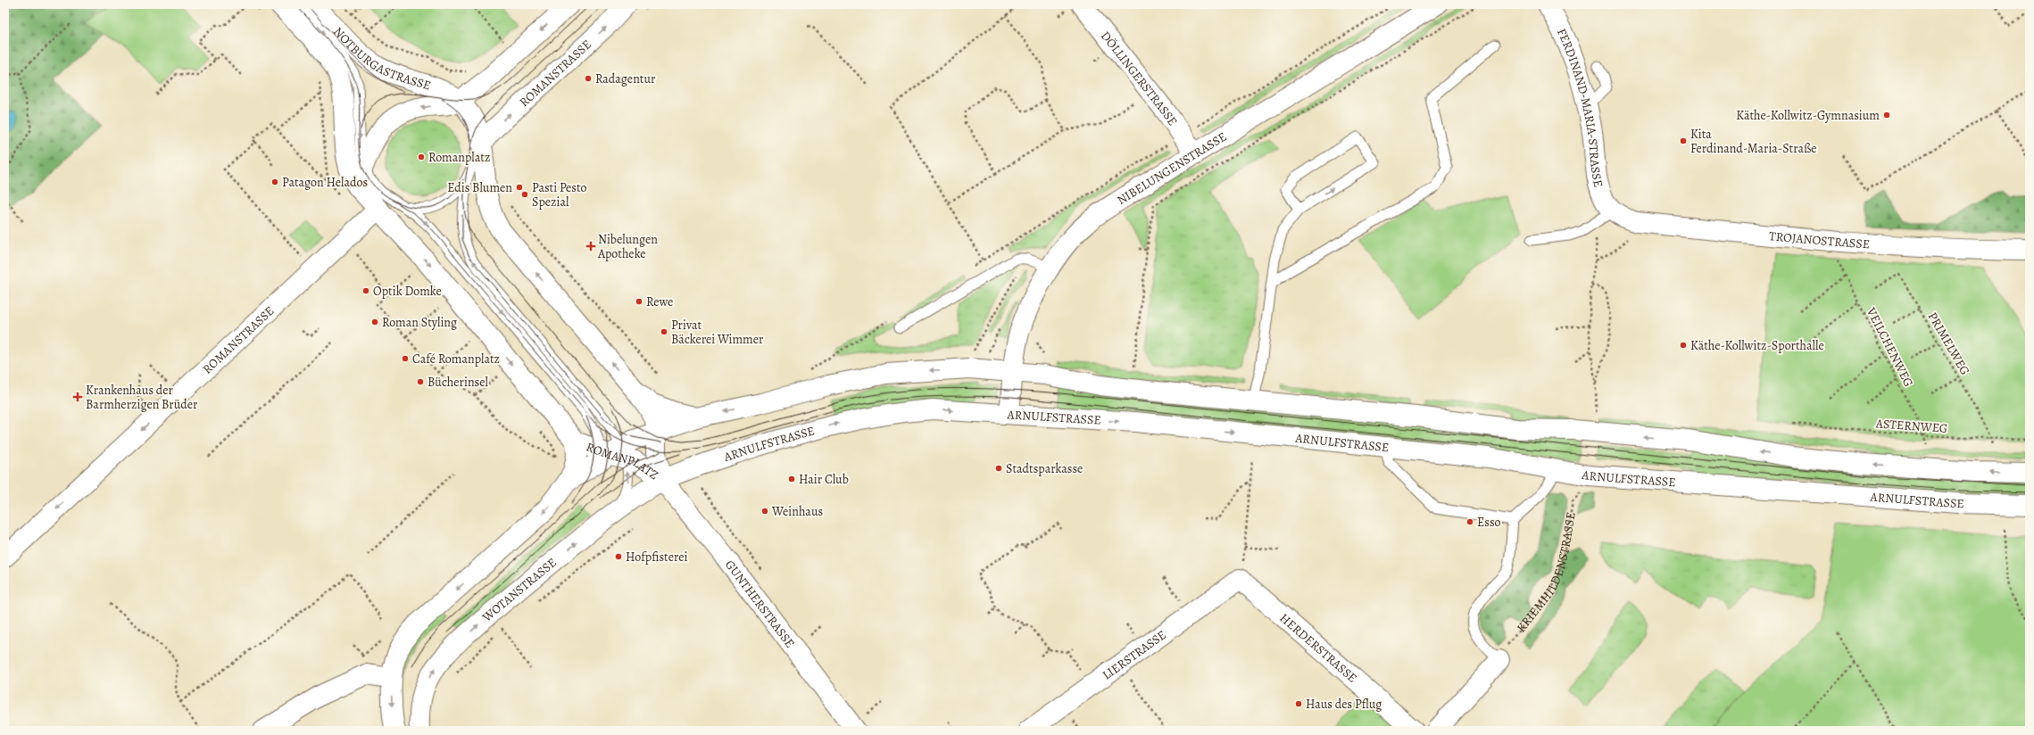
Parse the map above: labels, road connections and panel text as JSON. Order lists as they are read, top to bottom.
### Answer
{
  "streets": {
    "main road": [
      "NOTBURGASTRASSE",
      "ROMANSTRASSE",
      "DÖLLINGERSTRASSE",
      "FERDINAND-MARIA-STRASSE",
      "NIBELUNGENSTRASSE",
      "TROJANOSTRASSE",
      "ARNULFSTRASSE",
      "ROMANPLATZ",
      "WOTANSTRASSE",
      "GUNTHERSTRASSE",
      "HERDERSTRASSE",
      "LIERSTRASSE"
    ],
    "path": [
      "PRIMELWEG",
      "VEILCHENWEG",
      "ASTERNWEG",
      "KRIEMHILDENSTRASSE"
    ]
  },
  "crossings": [
    ["NOTBURGASTRASSE", "ROMANSTRASSE"],
    ["NOTBURGASTRASSE", "ROMANPLATZ"],
    ["ROMANSTRASSE", "ROMANPLATZ"],
    ["DÖLLINGERSTRASSE", "NIBELUNGENSTRASSE"],
    ["FERDINAND-MARIA-STRASSE", "TROJANOSTRASSE"],
    ["NIBELUNGENSTRASSE", "ARNULFSTRASSE"],
    ["PRIMELWEG", "ASTERNWEG"],
    ["VEILCHENWEG", "ASTERNWEG"],
    ["ARNULFSTRASSE", "ROMANPLATZ"],
    ["ARNULFSTRASSE", "WOTANSTRASSE"],
    ["ARNULFSTRASSE", "GUNTHERSTRASSE"],
    ["ROMANPLATZ", "WOTANSTRASSE"],
    ["ROMANPLATZ", "GUNTHERSTRASSE"],
    ["WOTANSTRASSE", "GUNTHERSTRASSE"],
    ["HERDERSTRASSE", "LIERSTRASSE"]
  ],
  "places": {
    "other": [
      "Radagentur",
      "Käthe-Kollwitz-Gymnasium",
      "Kita Ferdinand-Maria-Straße",
      "Romanplatz",
      "Patagon Helados",
      "Edis Blumen",
      "Pasti Pesto Spezial",
      "Optik Domke",
      "Rewe",
      "Roman Styling",
      "Privat Bäckerei Wimmer",
      "Käthe-Kollwitz-Sporthalle",
      "Café Romanplatz",
      "Bücherinsel",
      "Stadtsparkasse",
      "Hair Club",
      "Weinhaus",
      "Esso",
      "Hofpfisterei",
      "Haus des Pflug"
    ],
    "health": ["Nibelungen Apotheke", "Krankenhaus der Barmherzigen Brüder"]
  }
}
